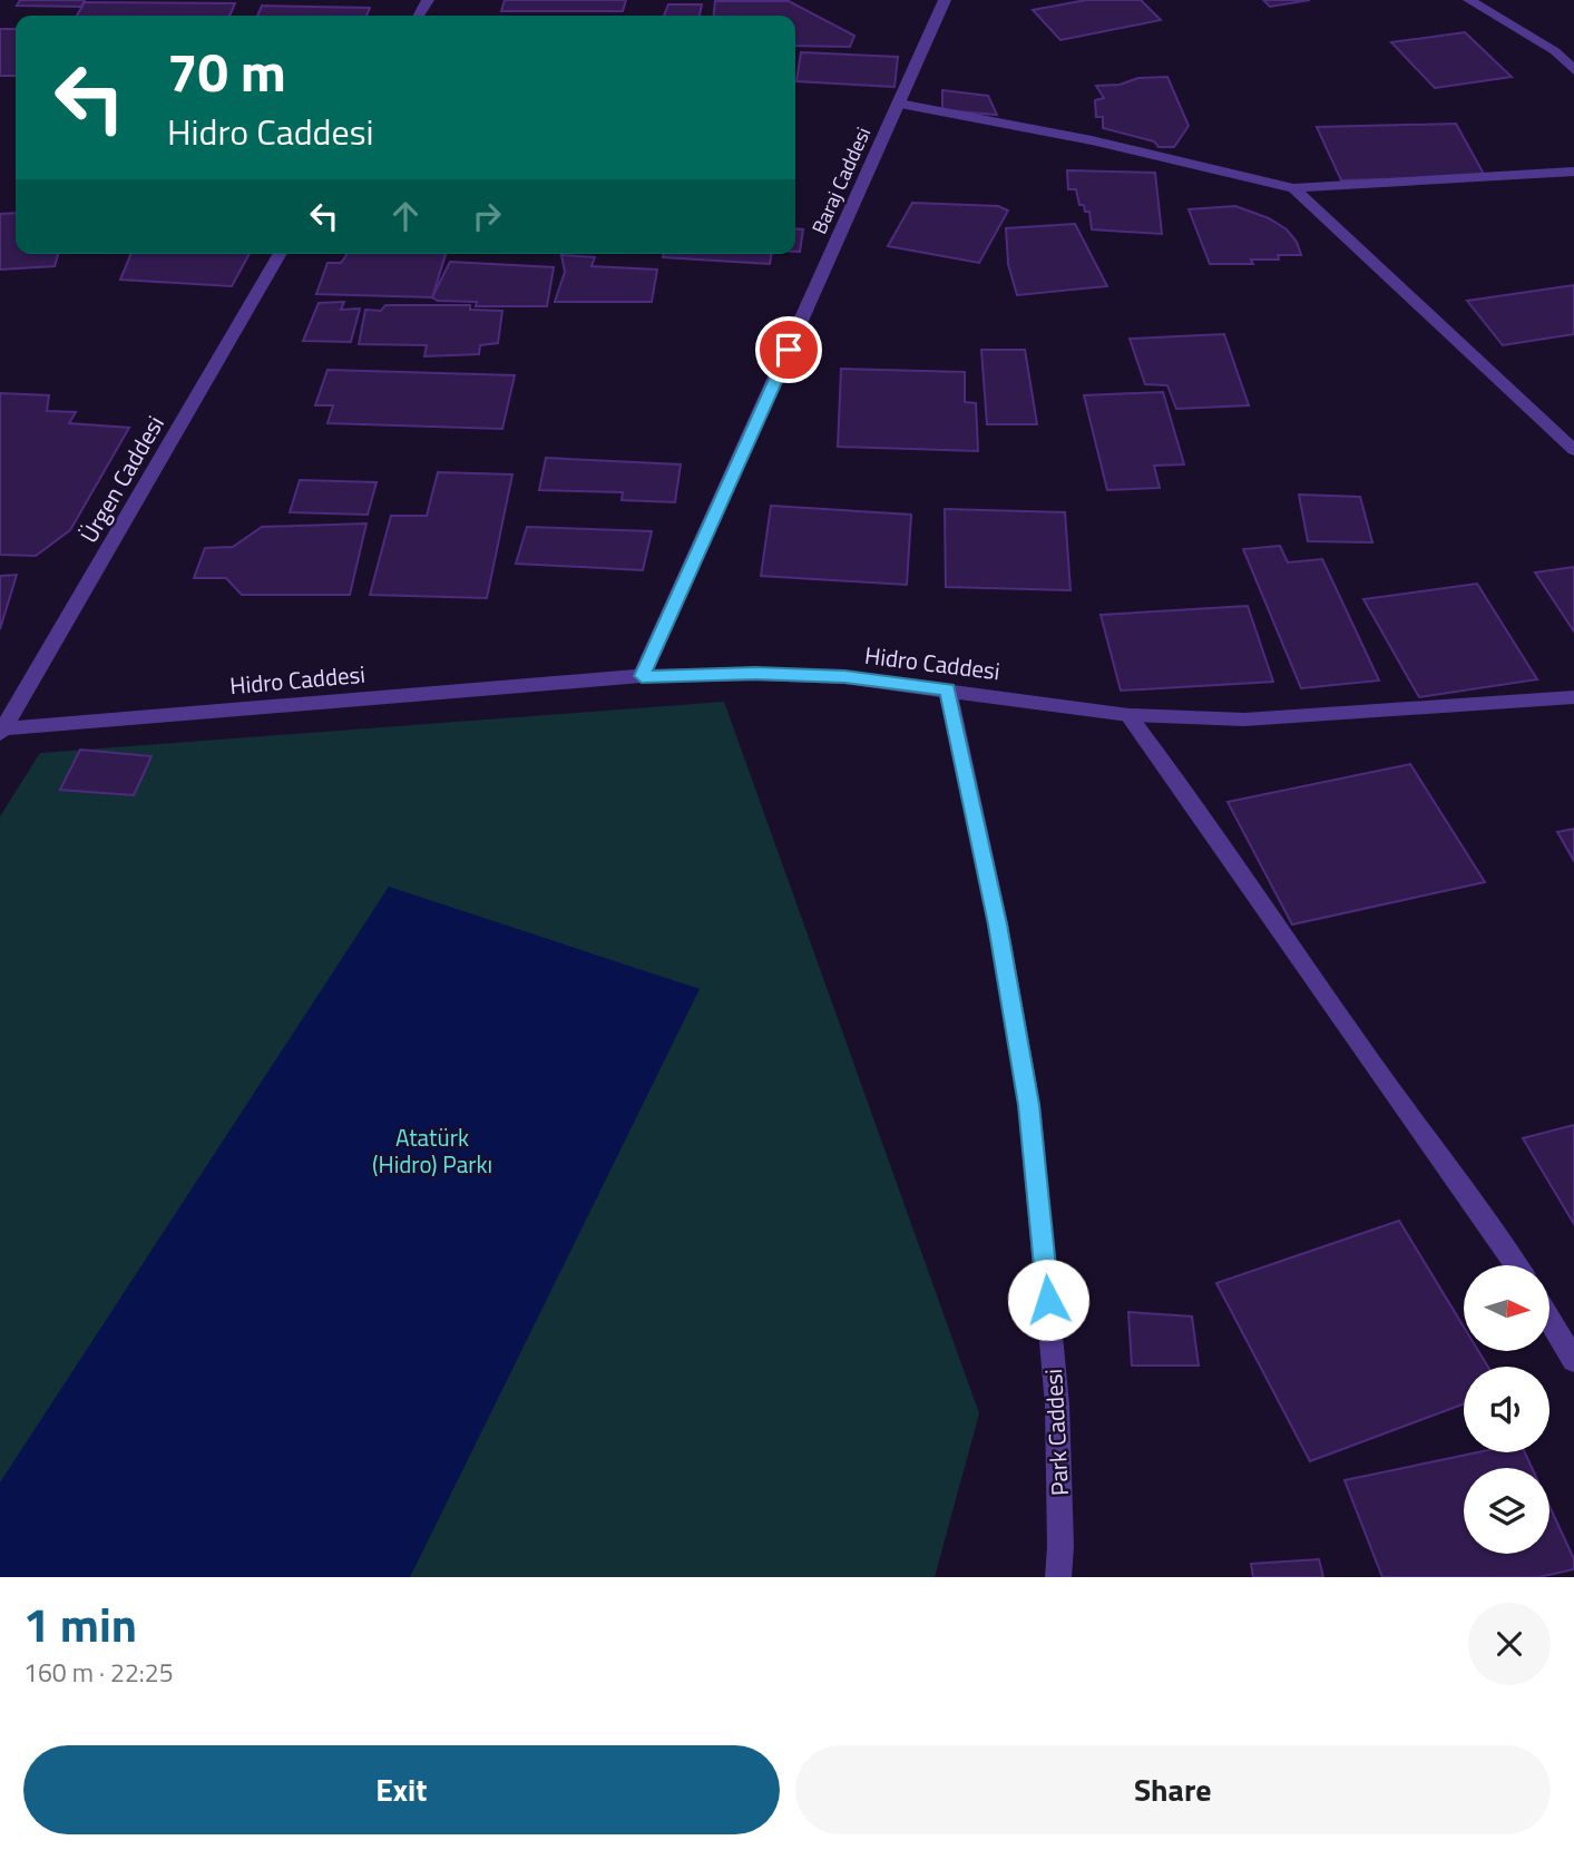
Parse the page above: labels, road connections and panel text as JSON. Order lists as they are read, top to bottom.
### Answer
{
  "streets": {
    "street": [
      "Baraj Caddesi",
      "Ürgen Caddesi",
      "Hidro Caddesi",
      "Park Caddesi"
    ]
  },
  "crossings": [
    ["Baraj Caddesi", "Hidro Caddesi"],
    ["Ürgen Caddesi", "Hidro Caddesi"],
    ["Hidro Caddesi", "Park Caddesi"]
  ],
  "parks": ["Atatürk (Hidro) Parkı"],
  "north": "right",
  "page": {
    "turn": ["70 m", "Hidro Caddesi"],
    "heading": ["1 min", "160 m · 22:25"],
    "buttons": ["Exit", "Share"]
  }
}
